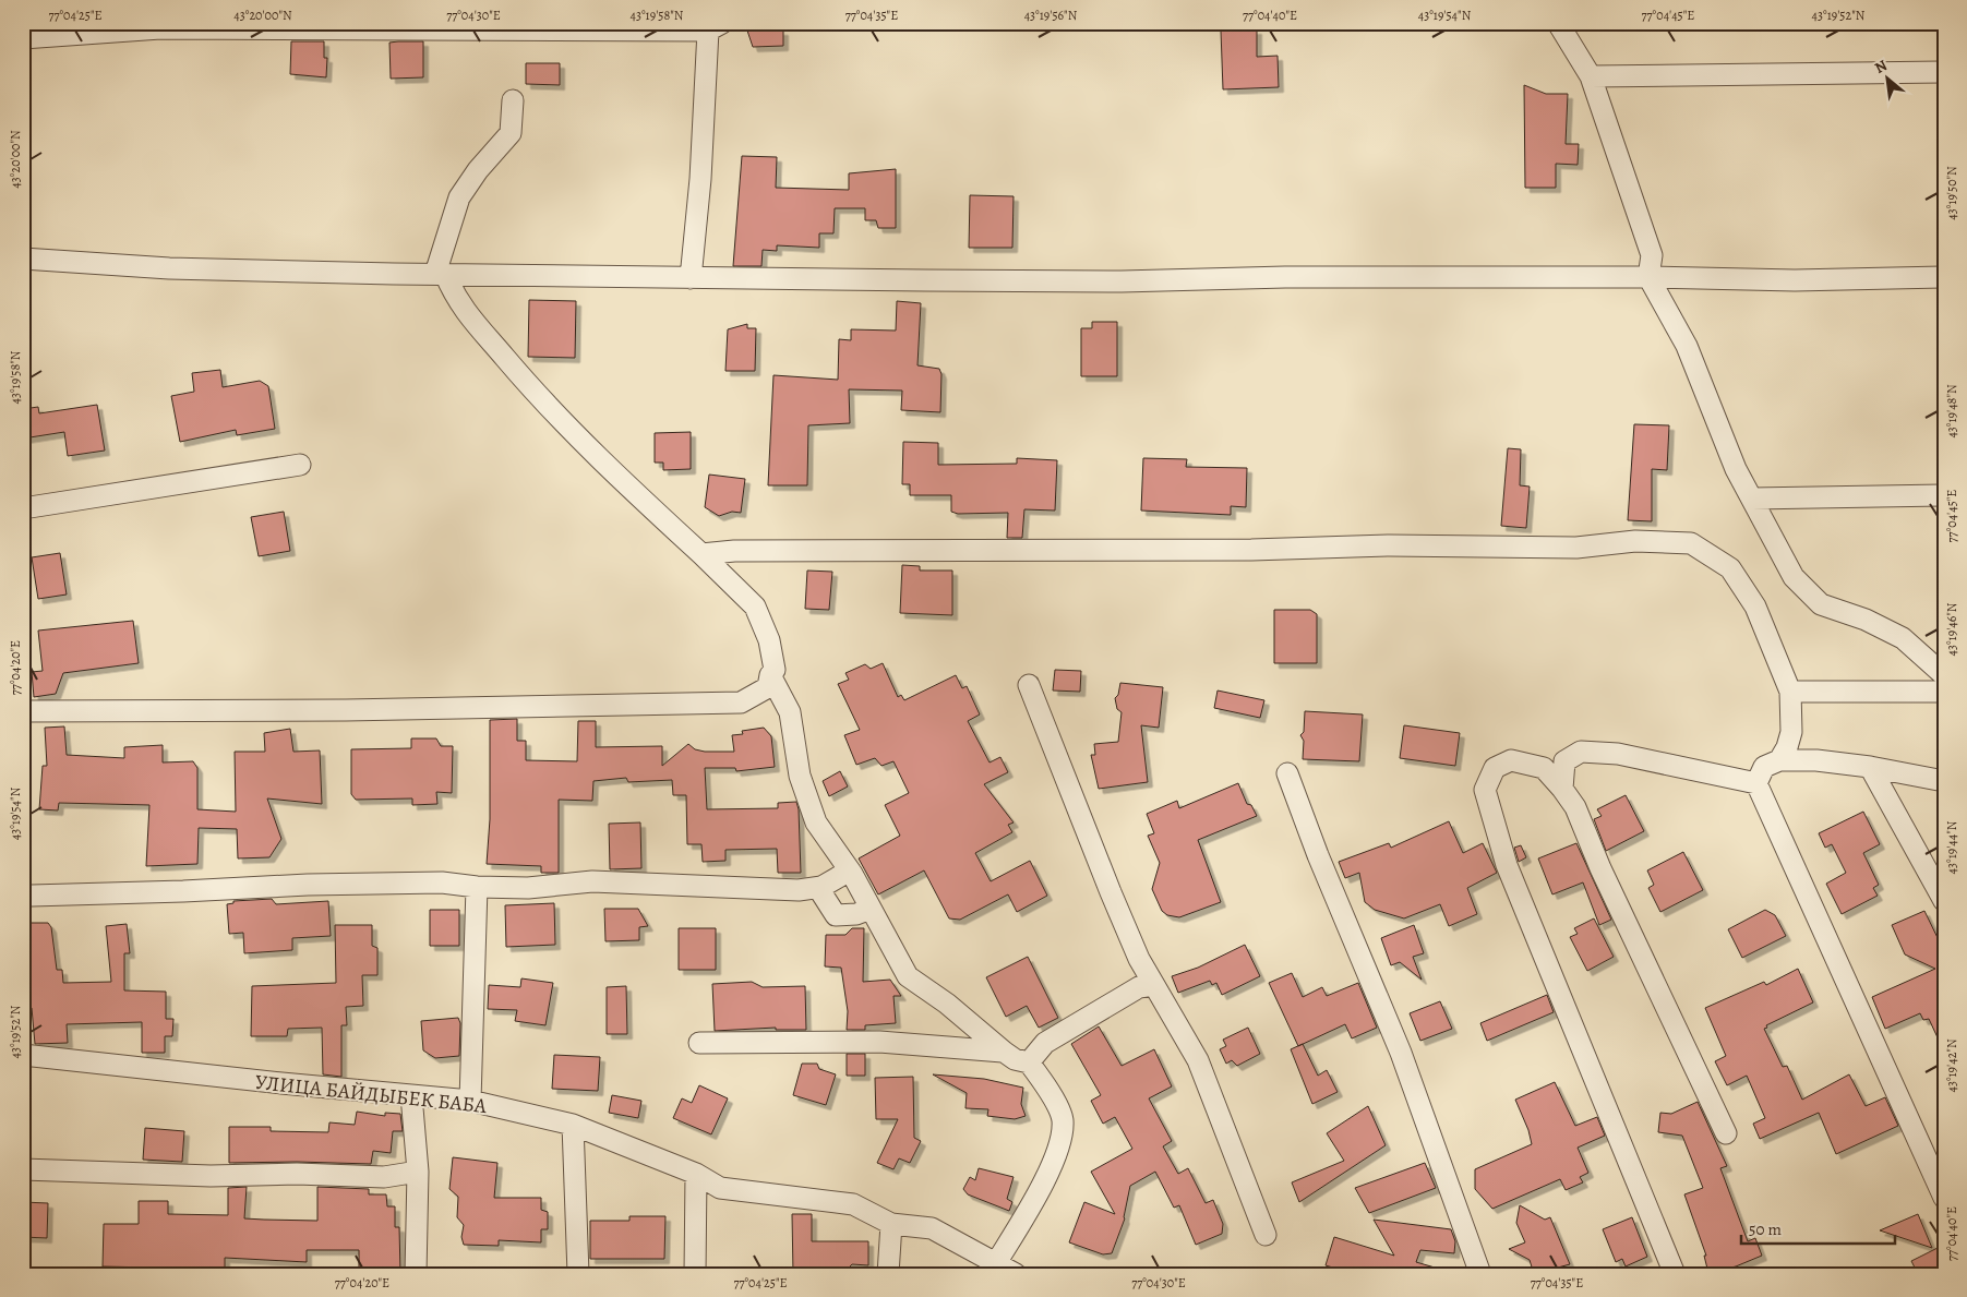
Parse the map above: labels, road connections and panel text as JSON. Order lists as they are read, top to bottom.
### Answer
{
  "streets": {
    "street": ["УЛИЦА БАЙДЫБЕК БАБА"]
  },
  "scale_bar": "50 m",
  "north": "top left",
  "coordinates": [
    "77°04'25\"E",
    "43°20'00\"N",
    "77°04'30\"E",
    "43°19'58\"N",
    "77°04'35\"E",
    "43°19'56\"N",
    "77°04'40\"E",
    "43°19'54\"N",
    "77°04'45\"E",
    "43°19'52\"N",
    "43°19'50\"N",
    "43°19'48\"N",
    "43°19'46\"N",
    "77°04'20\"E",
    "43°19'44\"N",
    "43°19'42\"N"
  ]
}
